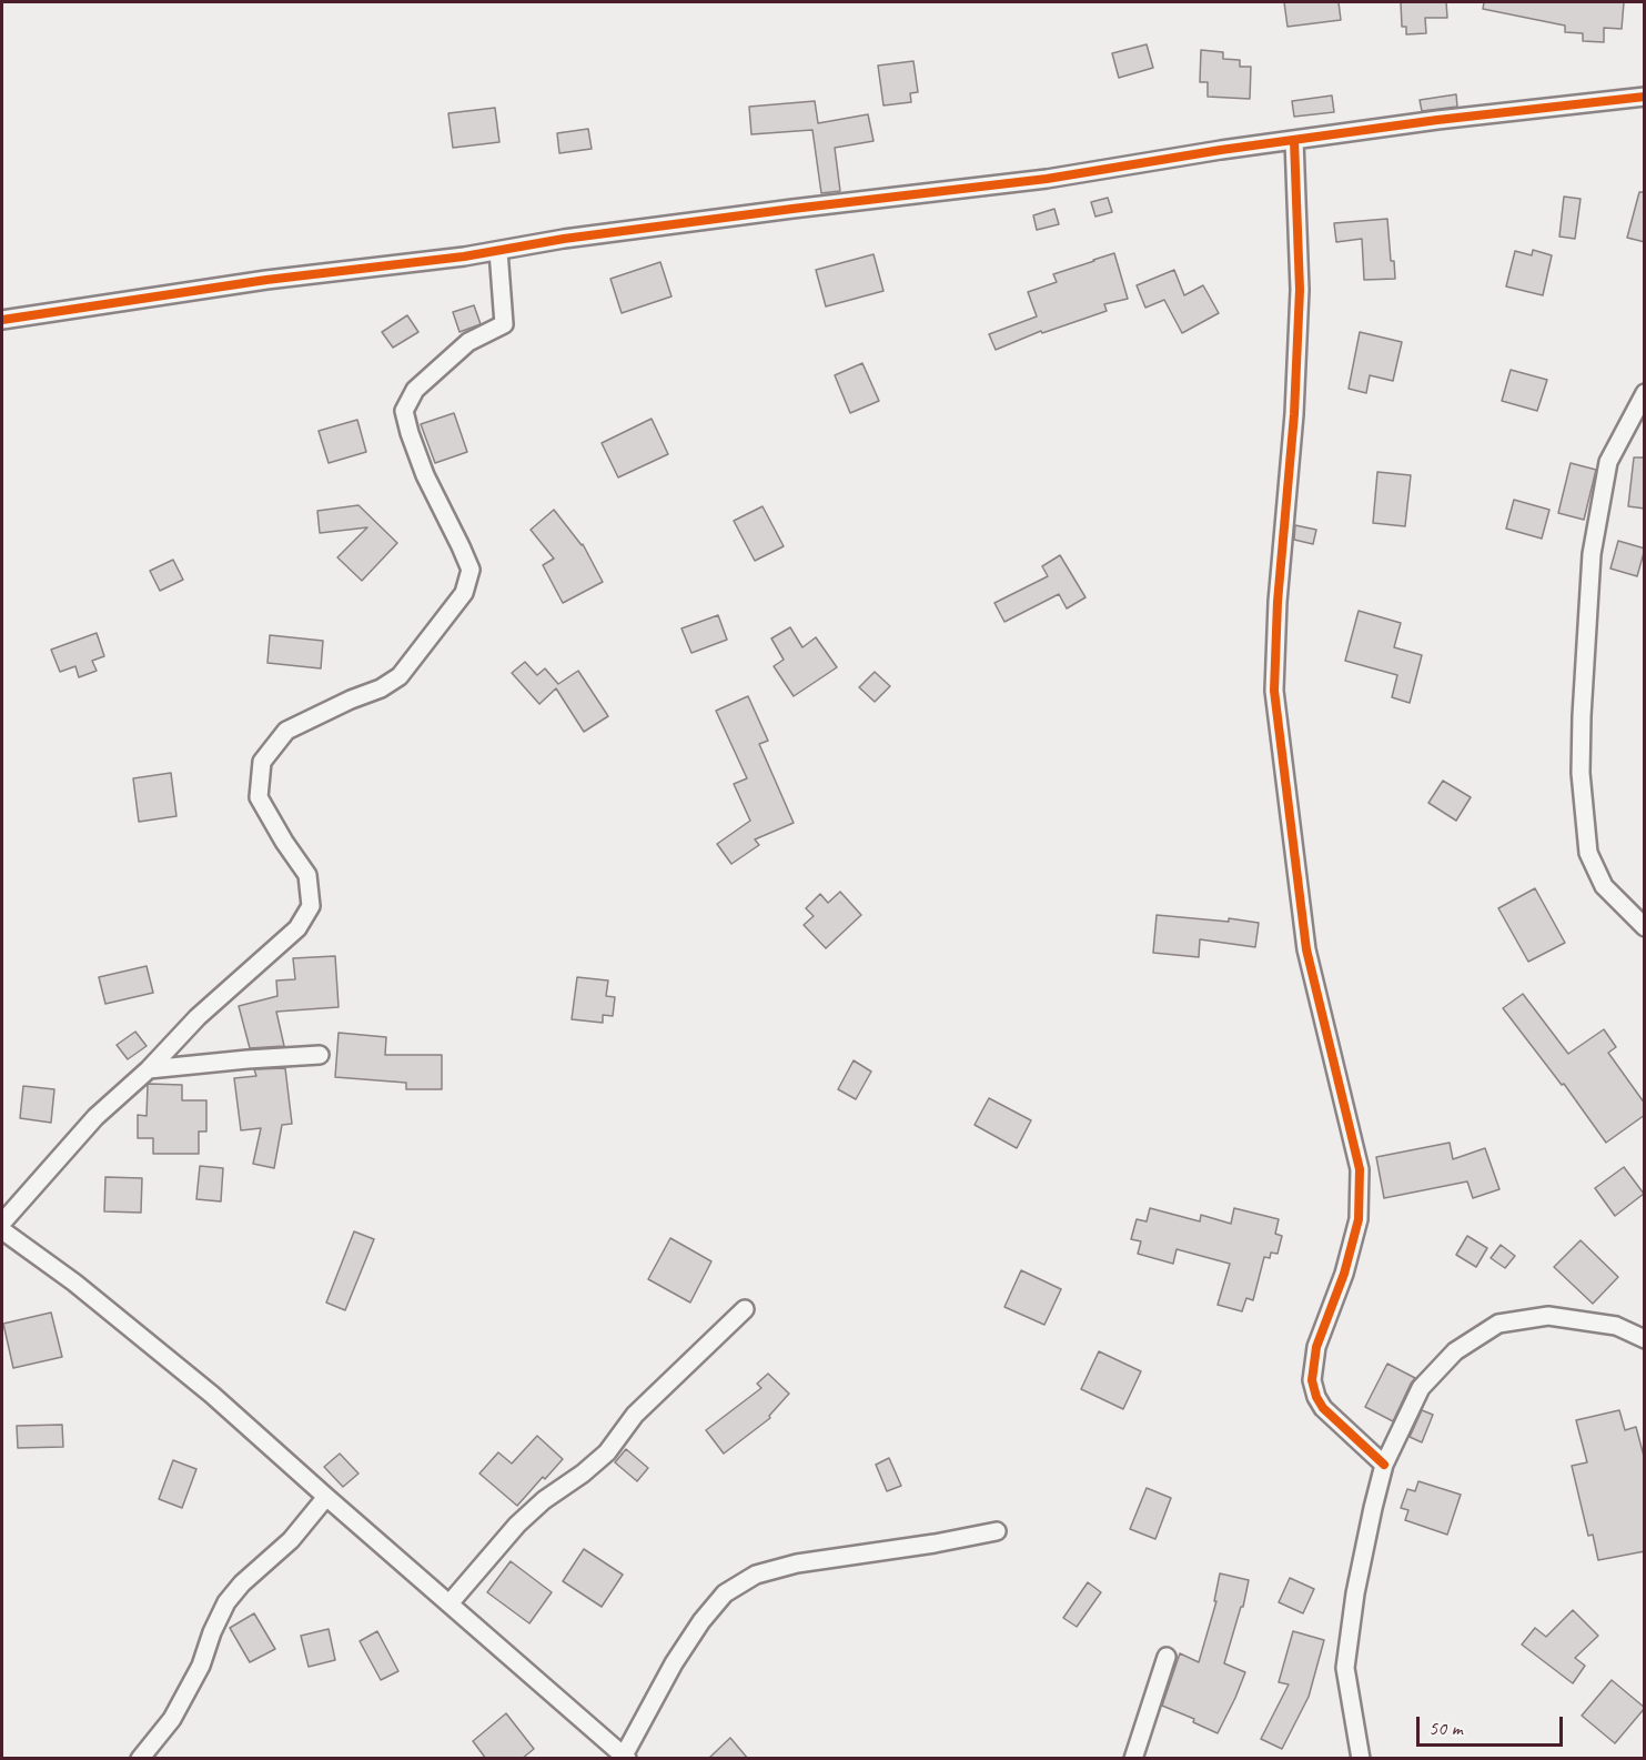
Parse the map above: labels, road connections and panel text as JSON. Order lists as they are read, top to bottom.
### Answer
{
  "scale_bar": "50 m"
}
